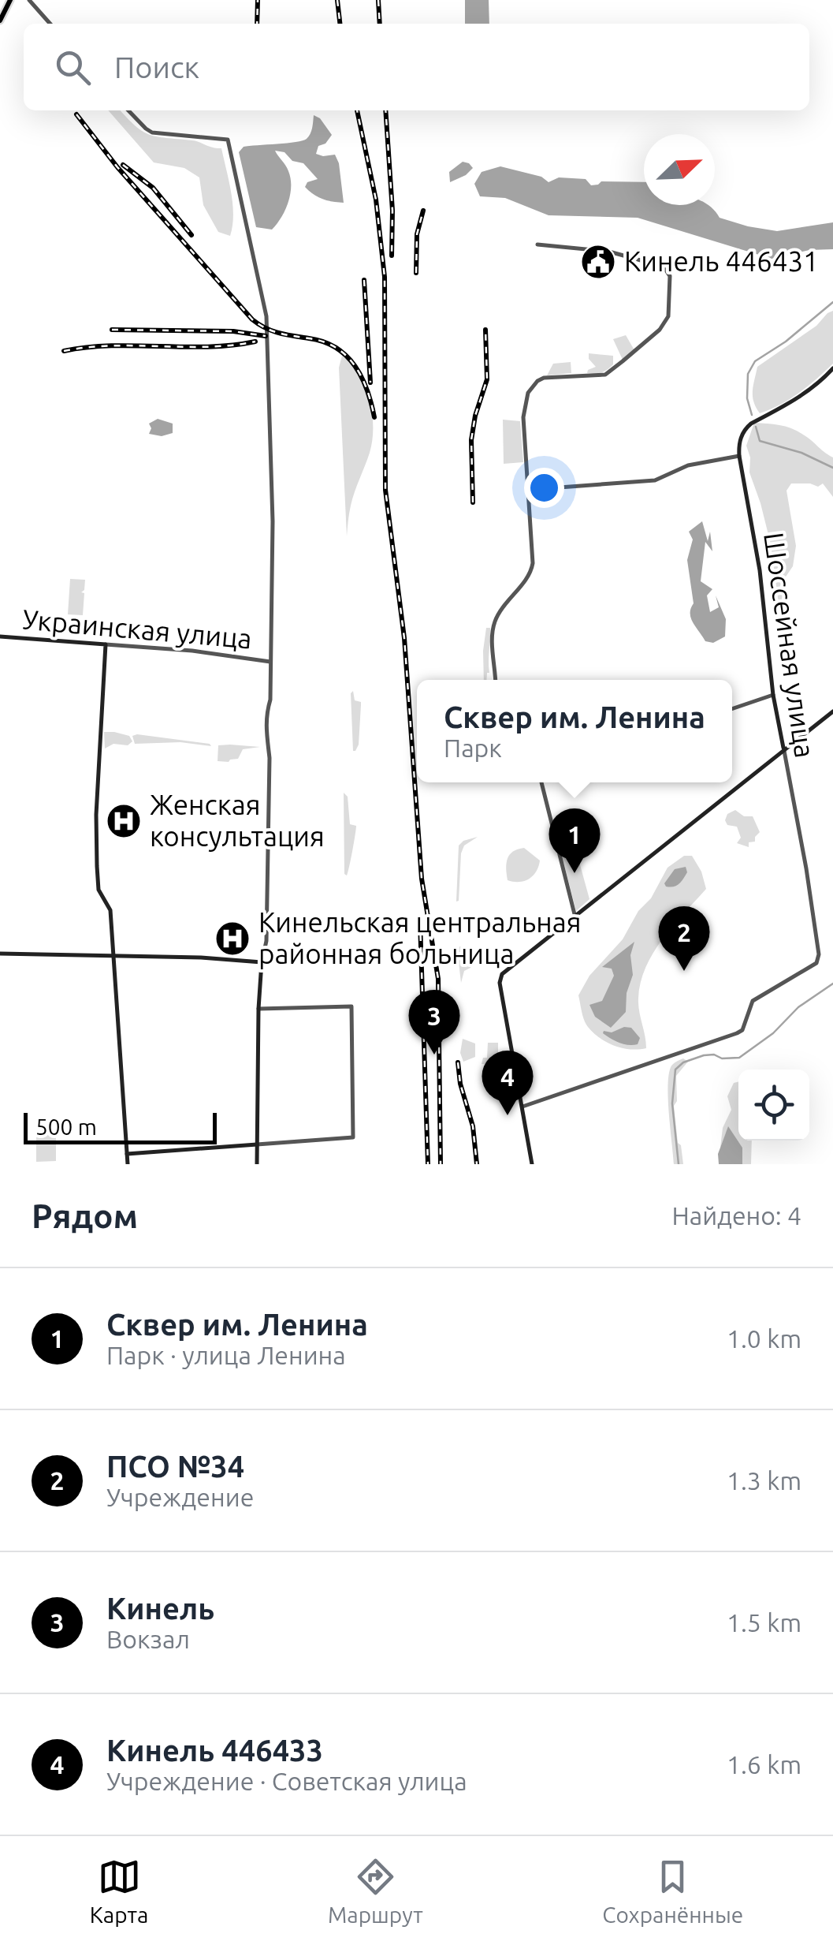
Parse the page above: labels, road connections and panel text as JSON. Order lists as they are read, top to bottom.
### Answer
{
  "streets": {
    "main road": ["Украинская улица", "Шоссейная улица"]
  },
  "places": {
    "public building": ["Кинель 446431"],
    "hospital": ["Женская консультация", "Кинельская центральная районная больница"]
  },
  "scale_bar": "500 m",
  "north": "top right",
  "page": {
    "search": "Поиск",
    "popup": ["Сквер им. Ленина", "Парк"],
    "pins": [
      "1",
      "2",
      "3",
      "4"
    ],
    "scale": "500 m",
    "heading": ["Рядом", "Найдено: 4"],
    "list": [
      {
        "mark": "1",
        "name": "Сквер им. Ленина",
        "note": "Парк · улица Ленина",
        "value": "1.0 km"
      },
      {
        "mark": "2",
        "name": "ПСО №34",
        "note": "Учреждение",
        "value": "1.3 km"
      },
      {
        "mark": "3",
        "name": "Кинель",
        "note": "Вокзал",
        "value": "1.5 km"
      },
      {
        "mark": "4",
        "name": "Кинель 446433",
        "note": "Учреждение · Советская улица",
        "value": "1.6 km"
      }
    ],
    "nav": ["Карта", "Маршрут", "Сохранённые"]
  }
}
